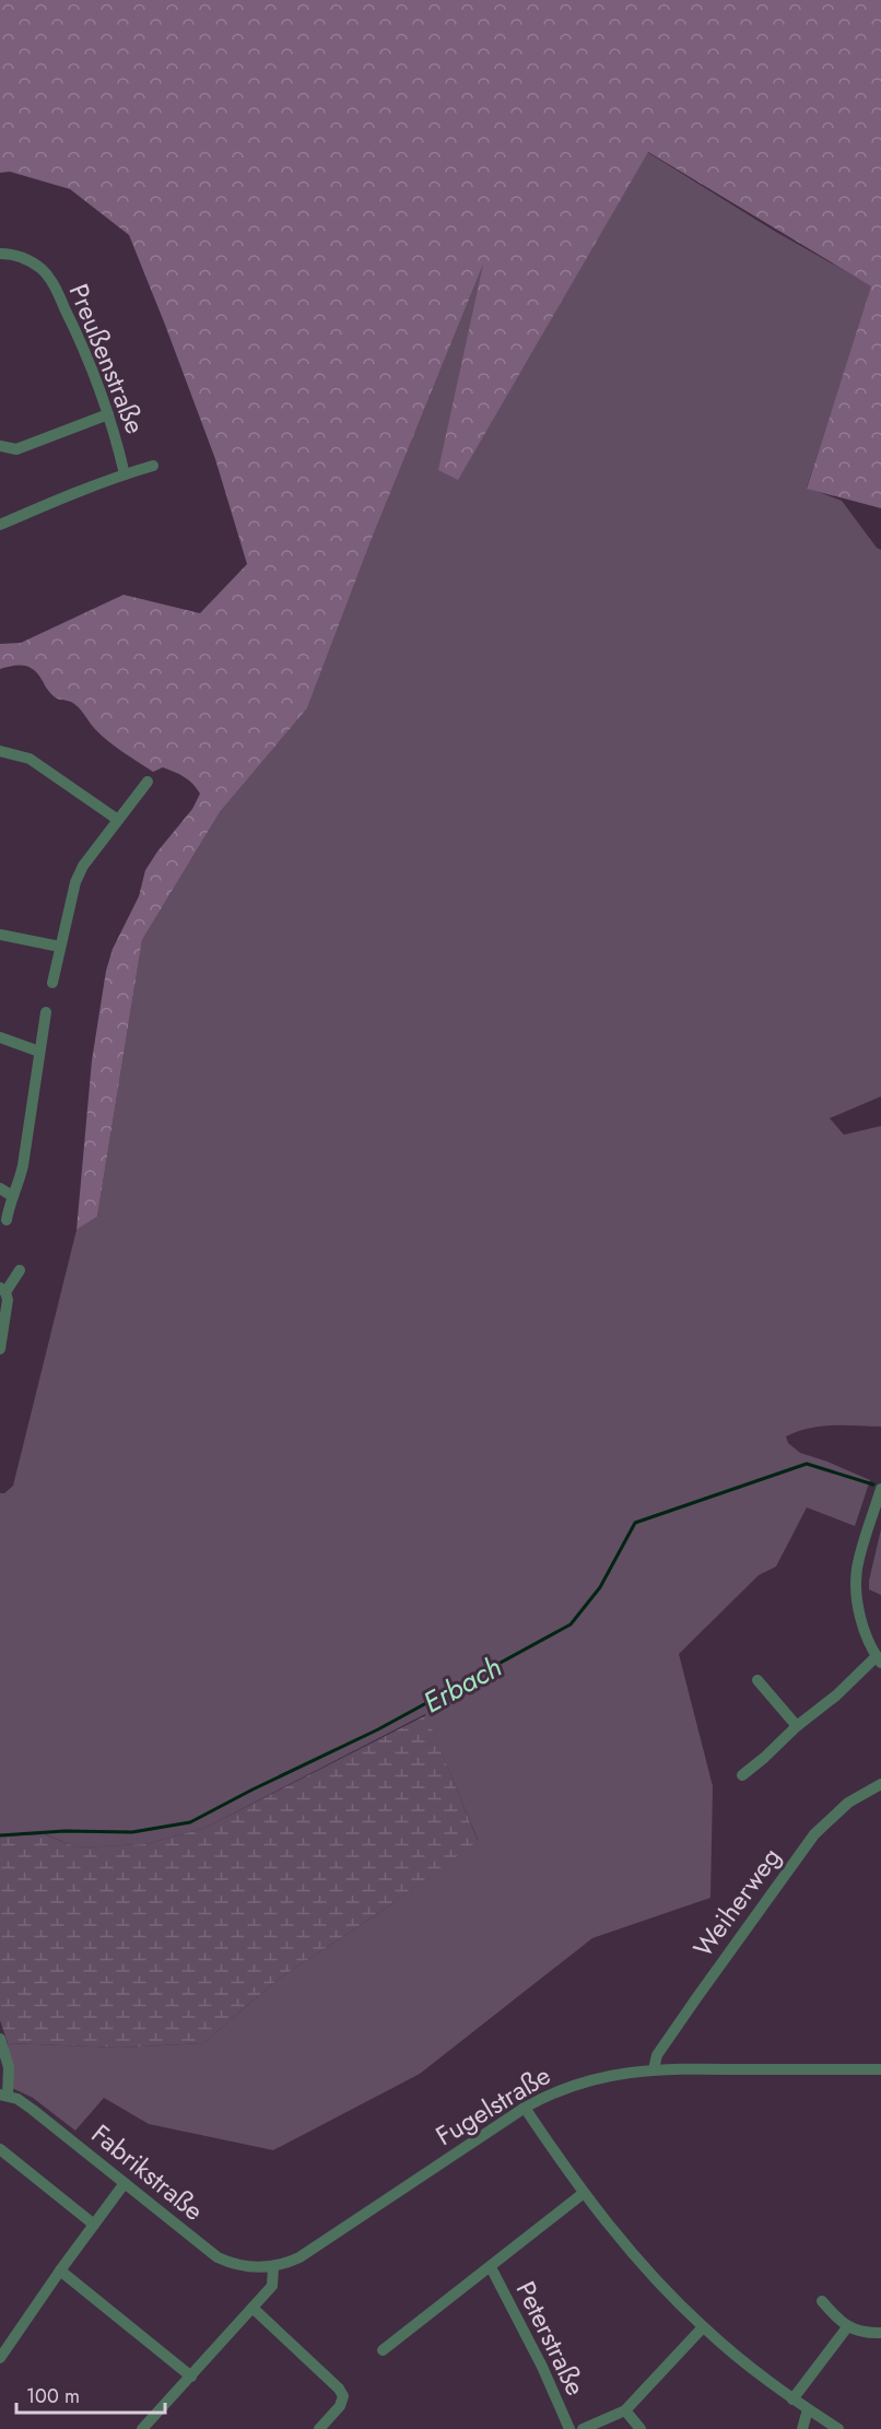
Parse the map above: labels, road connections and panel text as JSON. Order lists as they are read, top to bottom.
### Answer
{
  "streets": {
    "street": [
      "Preußenstraße",
      "Weiherweg",
      "Fugelstraße",
      "Fabrikstraße",
      "Peterstraße"
    ]
  },
  "crossings": [
    ["Weiherweg", "Fugelstraße"],
    ["Fugelstraße", "Fabrikstraße"]
  ],
  "water": ["Erbach"],
  "scale_bar": "100 m"
}
